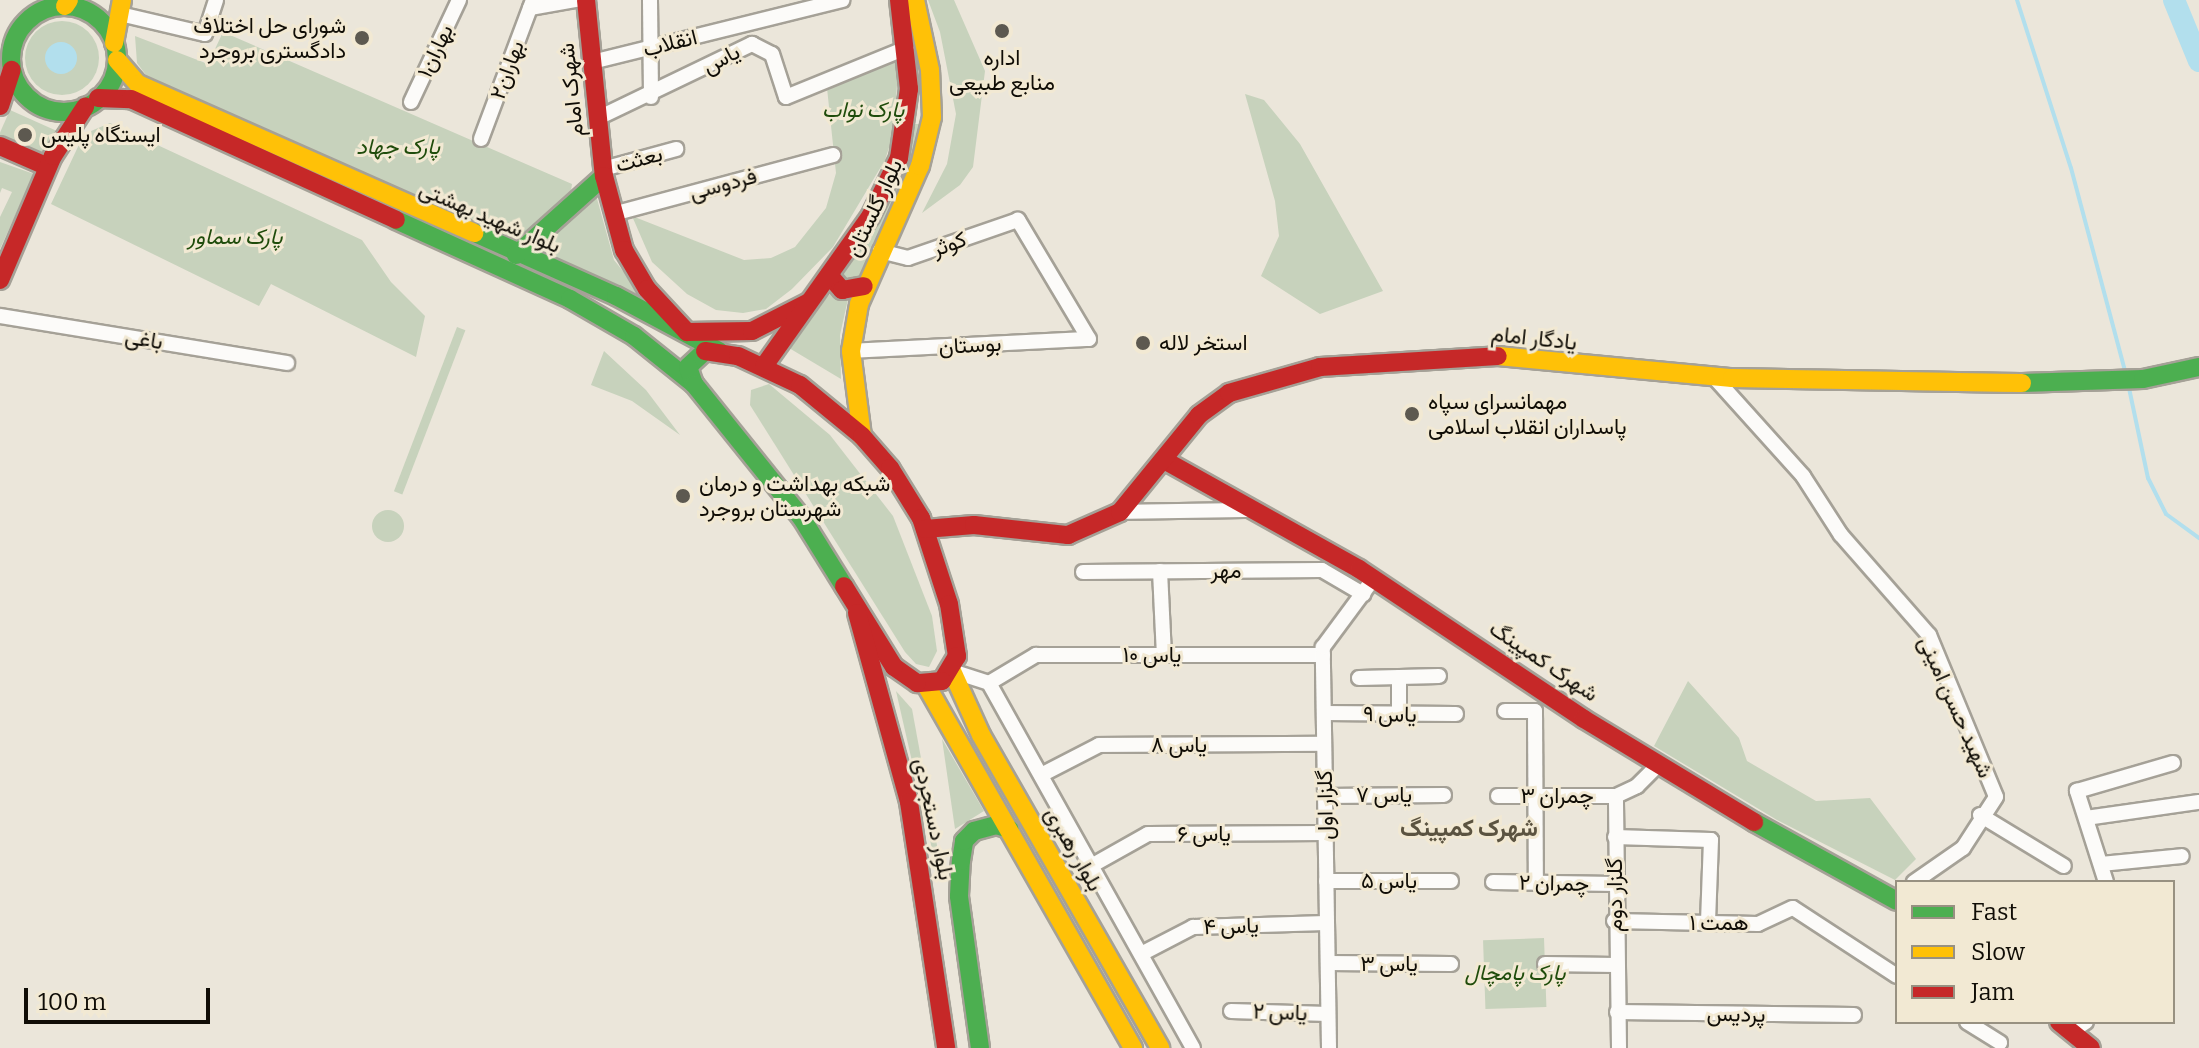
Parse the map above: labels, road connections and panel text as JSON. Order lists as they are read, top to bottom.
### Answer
{
  "streets": {
    "main road": [
      "شهرک امام",
      "بلوار گلستان",
      "بلوار شهید بهشتی",
      "یادگار امام",
      "شهرک کمپینگ",
      "بلوار دستجردی",
      "بلوار رهبری"
    ],
    "street": [
      "انقلاب",
      "بهاران۱",
      "یاس",
      "بهاران۲",
      "بعثت",
      "فردوسی",
      "کوثر",
      "باغی",
      "بوستان",
      "مهر",
      "یاس ۱۰",
      "شهید حسن امینی",
      "یاس ۹",
      "یاس ۸",
      "یاس ۷",
      "چمران ۳",
      "گلزار اول",
      "یاس ۶",
      "یاس ۵",
      "چمران ۲",
      "گلزار دوم",
      "همت ۱",
      "یاس ۴",
      "یاس ۳",
      "یاس ۲",
      "پردیس"
    ]
  },
  "crossings": [
    ["انقلاب", "شهرک امام"],
    ["یاس", "شهرک امام"],
    ["یاس", "بلوار گلستان"],
    ["شهرک امام", "بعثت"],
    ["شهرک امام", "فردوسی"],
    ["شهرک امام", "بلوار شهید بهشتی"],
    ["بلوار گلستان", "بلوار شهید بهشتی"],
    ["بلوار گلستان", "کوثر"],
    ["بلوار گلستان", "بوستان"],
    ["بلوار شهید بهشتی", "یادگار امام"],
    ["بلوار شهید بهشتی", "بلوار دستجردی"],
    ["بلوار شهید بهشتی", "بلوار رهبری"],
    ["کوثر", "بوستان"],
    ["یادگار امام", "شهرک کمپینگ"],
    ["یادگار امام", "شهید حسن امینی"],
    ["یاس ۱۰", "گلزار اول"],
    ["یاس ۹", "گلزار اول"],
    ["یاس ۸", "گلزار اول"],
    ["یاس ۷", "گلزار اول"],
    ["چمران ۳", "گلزار دوم"],
    ["گلزار اول", "یاس ۶"],
    ["گلزار اول", "یاس ۵"],
    ["گلزار اول", "یاس ۴"],
    ["گلزار اول", "یاس ۳"],
    ["گلزار اول", "یاس ۲"],
    ["بلوار دستجردی", "بلوار رهبری"],
    ["چمران ۲", "گلزار دوم"],
    ["گلزار دوم", "همت ۱"],
    ["گلزار دوم", "پردیس"]
  ],
  "districts": ["شهرک کمپینگ"],
  "parks": [
    "پارک نواب",
    "پارک جهاد",
    "پارک سماور",
    "پارک پامچال"
  ],
  "places": [
    "اداره منابع طبیعی",
    "شورای حل اختلاف دادگستری بروجرد",
    "ایستگاه پلیس",
    "استخر لاله",
    "مهمانسرای سپاه پاسداران انقلاب اسلامی",
    "شبکه بهداشت و درمان شهرستان بروجرد"
  ],
  "legend": ["Fast", "Slow", "Jam"],
  "scale_bar": "100 m"
}
